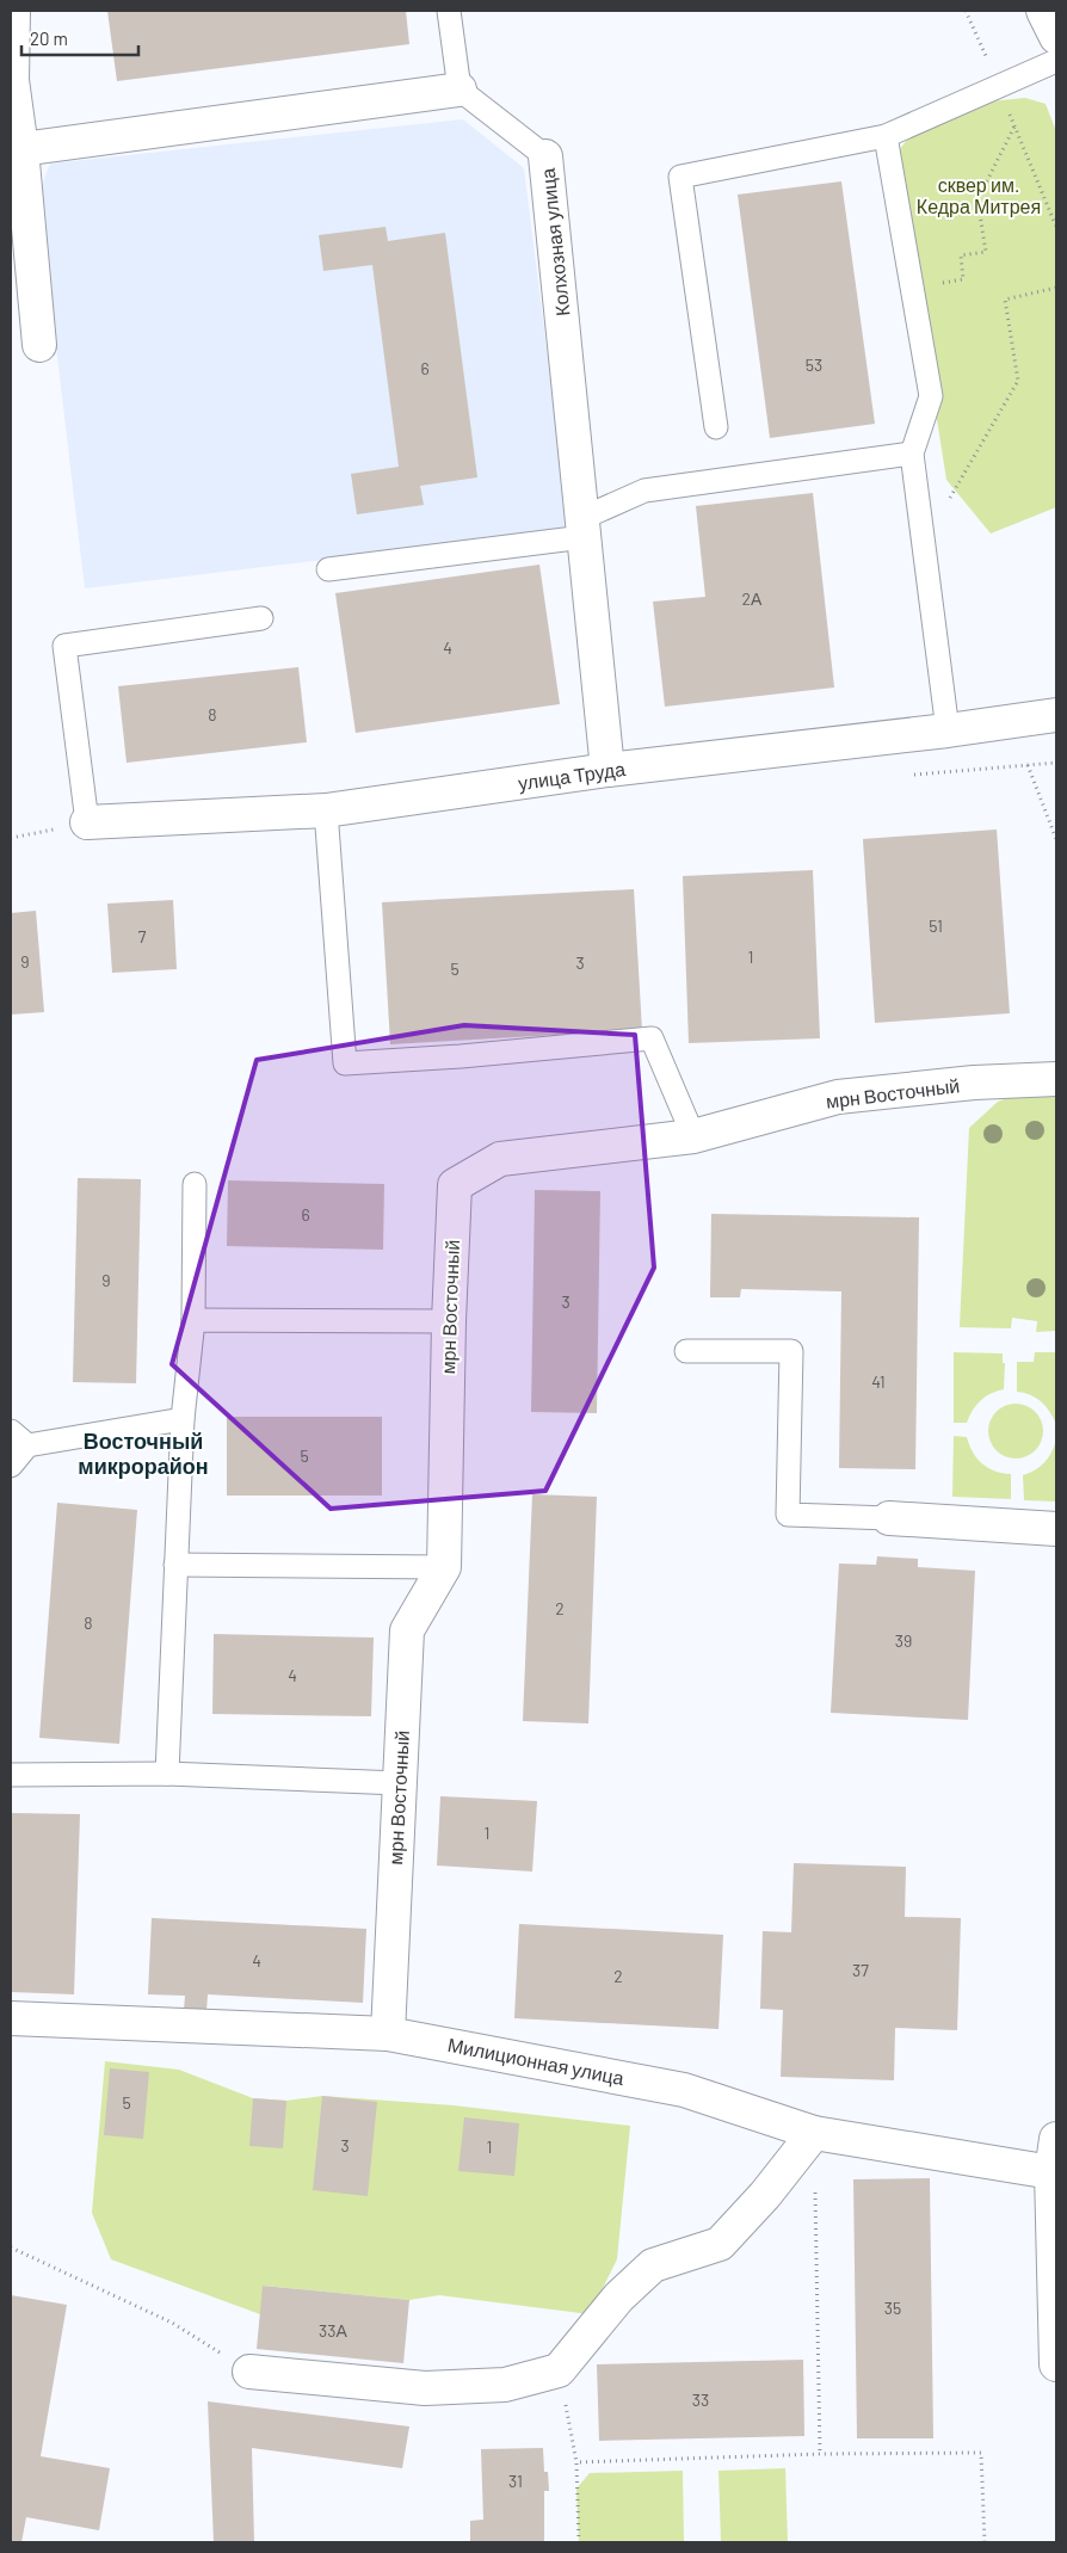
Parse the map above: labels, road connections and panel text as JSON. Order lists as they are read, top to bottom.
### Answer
{
  "streets": {
    "street": [
      "Колхозная улица",
      "улица Труда",
      "мрн Восточный",
      "Милиционная улица"
    ]
  },
  "crossings": [
    ["Колхозная улица", "улица Труда"],
    ["мрн Восточный", "Милиционная улица"]
  ],
  "districts": ["Восточный микрорайон"],
  "parks": ["сквер им. Кедра Митрея"],
  "house_numbers": [
    "53",
    "6",
    "2А",
    "4",
    "8",
    "51",
    "7",
    "1",
    "9",
    "3",
    "5",
    "6",
    "9",
    "3",
    "41",
    "5",
    "2",
    "8",
    "39",
    "4",
    "1",
    "4",
    "37",
    "2",
    "5",
    "3",
    "1",
    "35",
    "33А",
    "33",
    "31"
  ],
  "scale_bar": "20 m"
}
